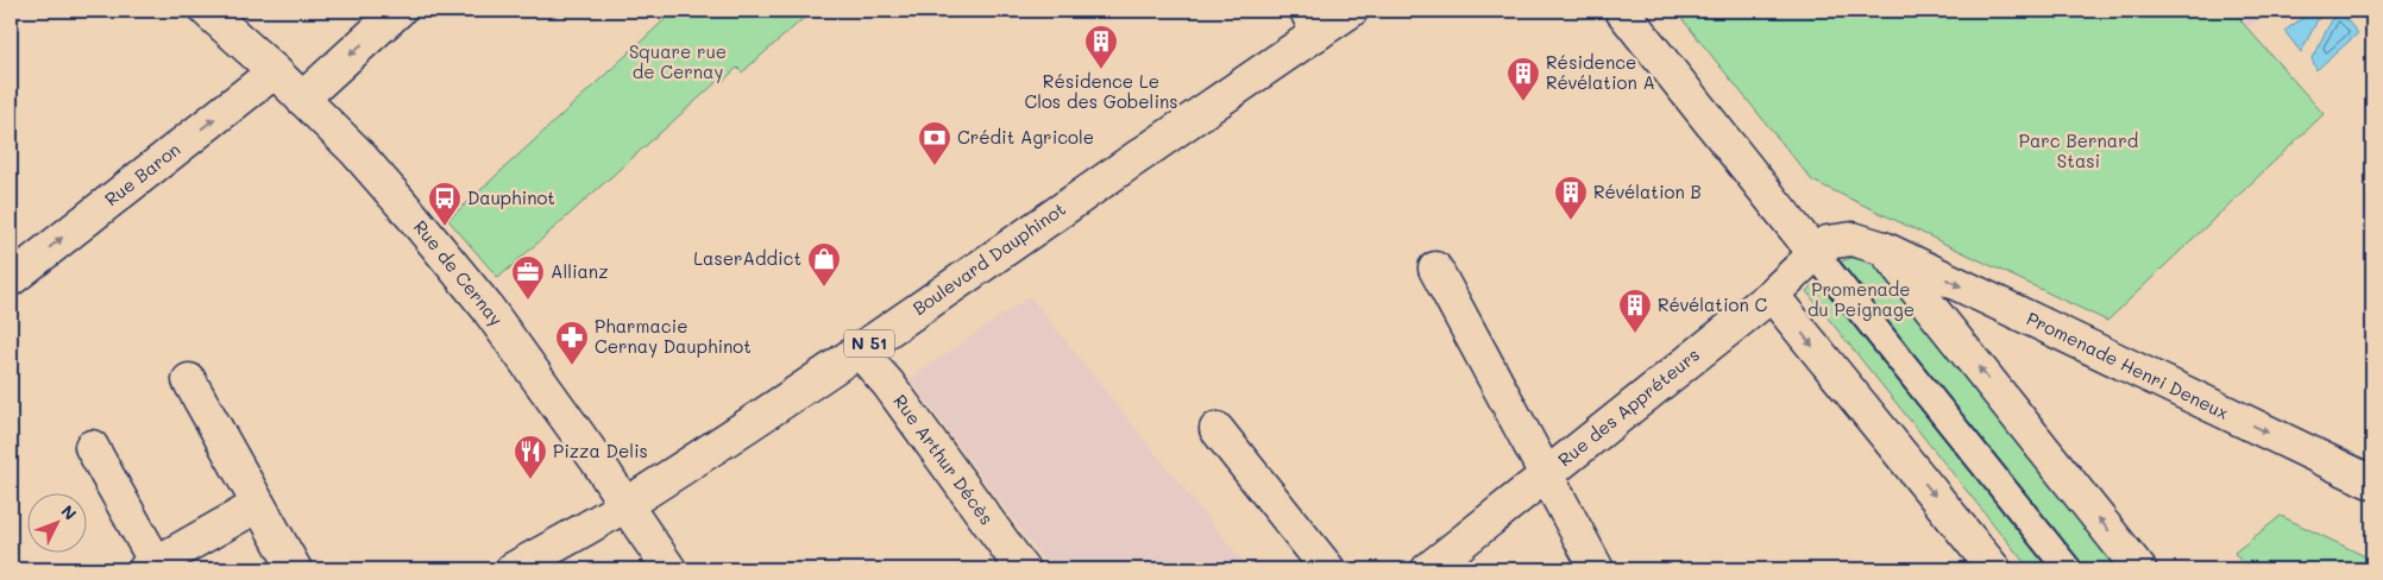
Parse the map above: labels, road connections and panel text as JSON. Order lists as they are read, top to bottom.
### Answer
{
  "streets": {
    "street": [
      "Rue Baron",
      "Boulevard Dauphinot",
      "Rue de Cernay",
      "N 51",
      "Promenade Henri Deneux",
      "Rue des Appréteurs",
      "Rue Arthur Décès"
    ]
  },
  "crossings": [
    ["Rue Baron", "Rue de Cernay"],
    ["Boulevard Dauphinot", "Rue de Cernay"],
    ["Boulevard Dauphinot", "N 51"],
    ["Boulevard Dauphinot", "Rue Arthur Décès"],
    ["Rue de Cernay", "N 51"]
  ],
  "one_way": ["Rue Baron"],
  "parks": ["Square rue de Cernay", "Parc Bernard Stasi", "Promenade du Peignage"],
  "places": {
    "building": [
      "Résidence Le Clos des Gobelins",
      "Résidence Révélation A",
      "Révélation B",
      "Révélation C"
    ],
    "bank": ["Crédit Agricole"],
    "bus stop": ["Dauphinot"],
    "shop": ["LaserAddict"],
    "office": ["Allianz"],
    "pharmacy": ["Pharmacie Cernay Dauphinot"],
    "restaurant": ["Pizza Delis"]
  },
  "north": "top right"
}
